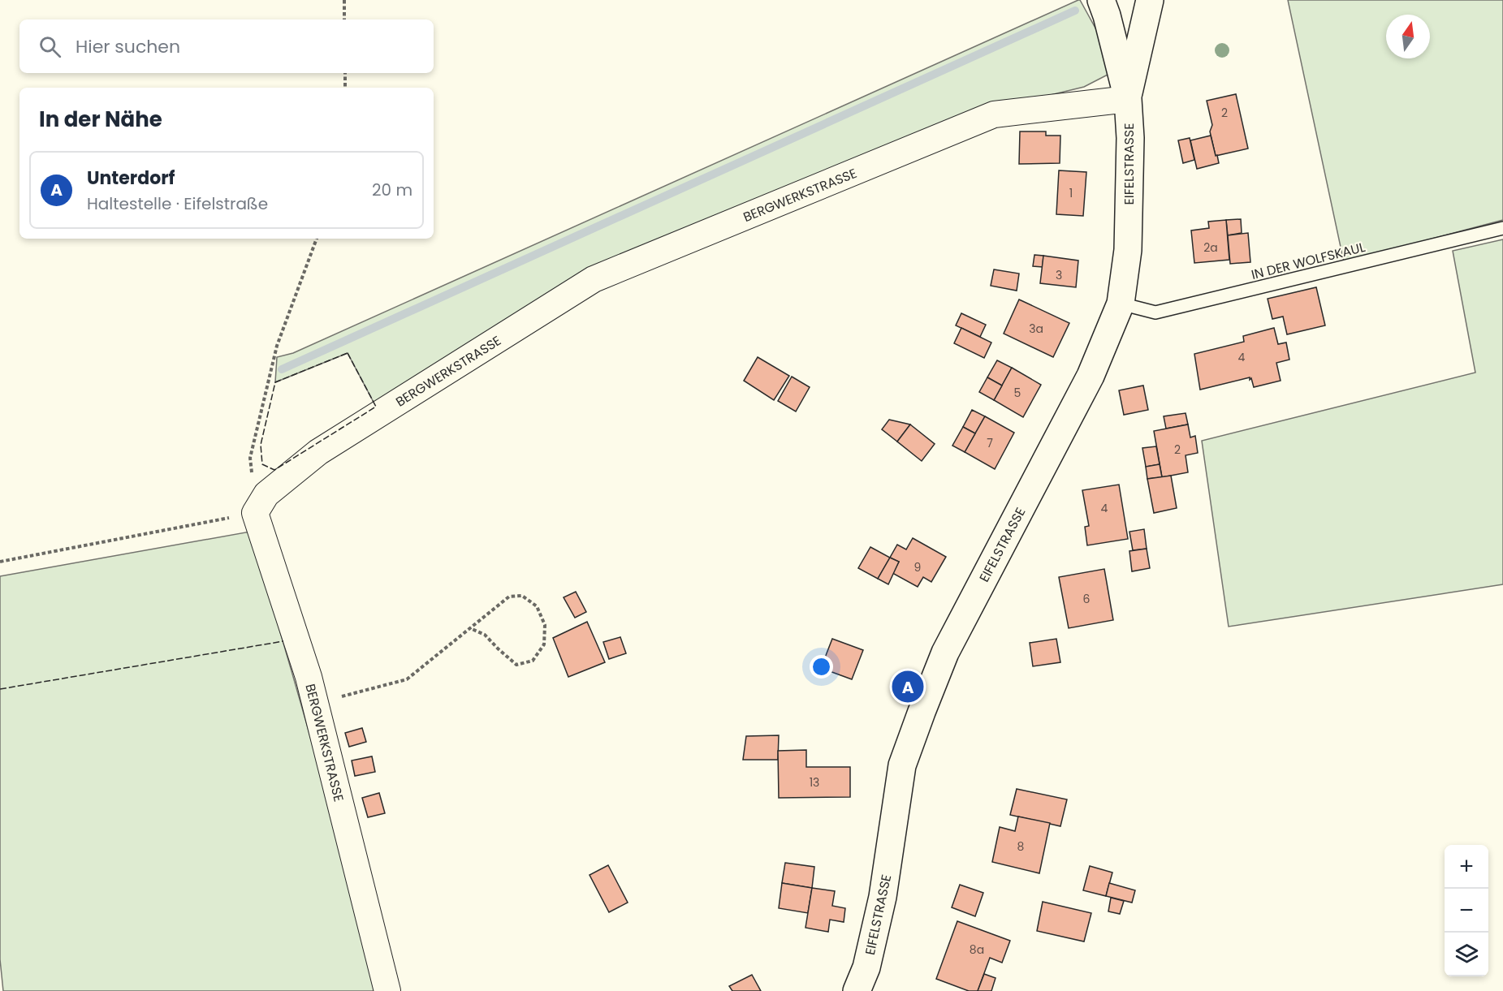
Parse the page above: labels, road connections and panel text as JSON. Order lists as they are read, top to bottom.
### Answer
{
  "streets": {
    "street": ["EIFELSTRASSE", "BERGWERKSTRASSE"],
    "lane": ["IN DER WOLFSKAUL"]
  },
  "crossings": [
    ["EIFELSTRASSE", "BERGWERKSTRASSE"],
    ["EIFELSTRASSE", "IN DER WOLFSKAUL"]
  ],
  "house_numbers": [
    "2",
    "1",
    "2a",
    "3",
    "3a",
    "4",
    "5",
    "7",
    "2",
    "4",
    "9",
    "6",
    "13",
    "8",
    "8a"
  ],
  "north": "top",
  "page": {
    "search": "Hier suchen",
    "heading": "In der Nähe",
    "list": [
      {
        "mark": "A",
        "name": "Unterdorf",
        "note": "Haltestelle · Eifelstraße",
        "value": "20 m"
      }
    ],
    "pins": "A",
    "map_buttons": ["+", "−"]
  }
}
